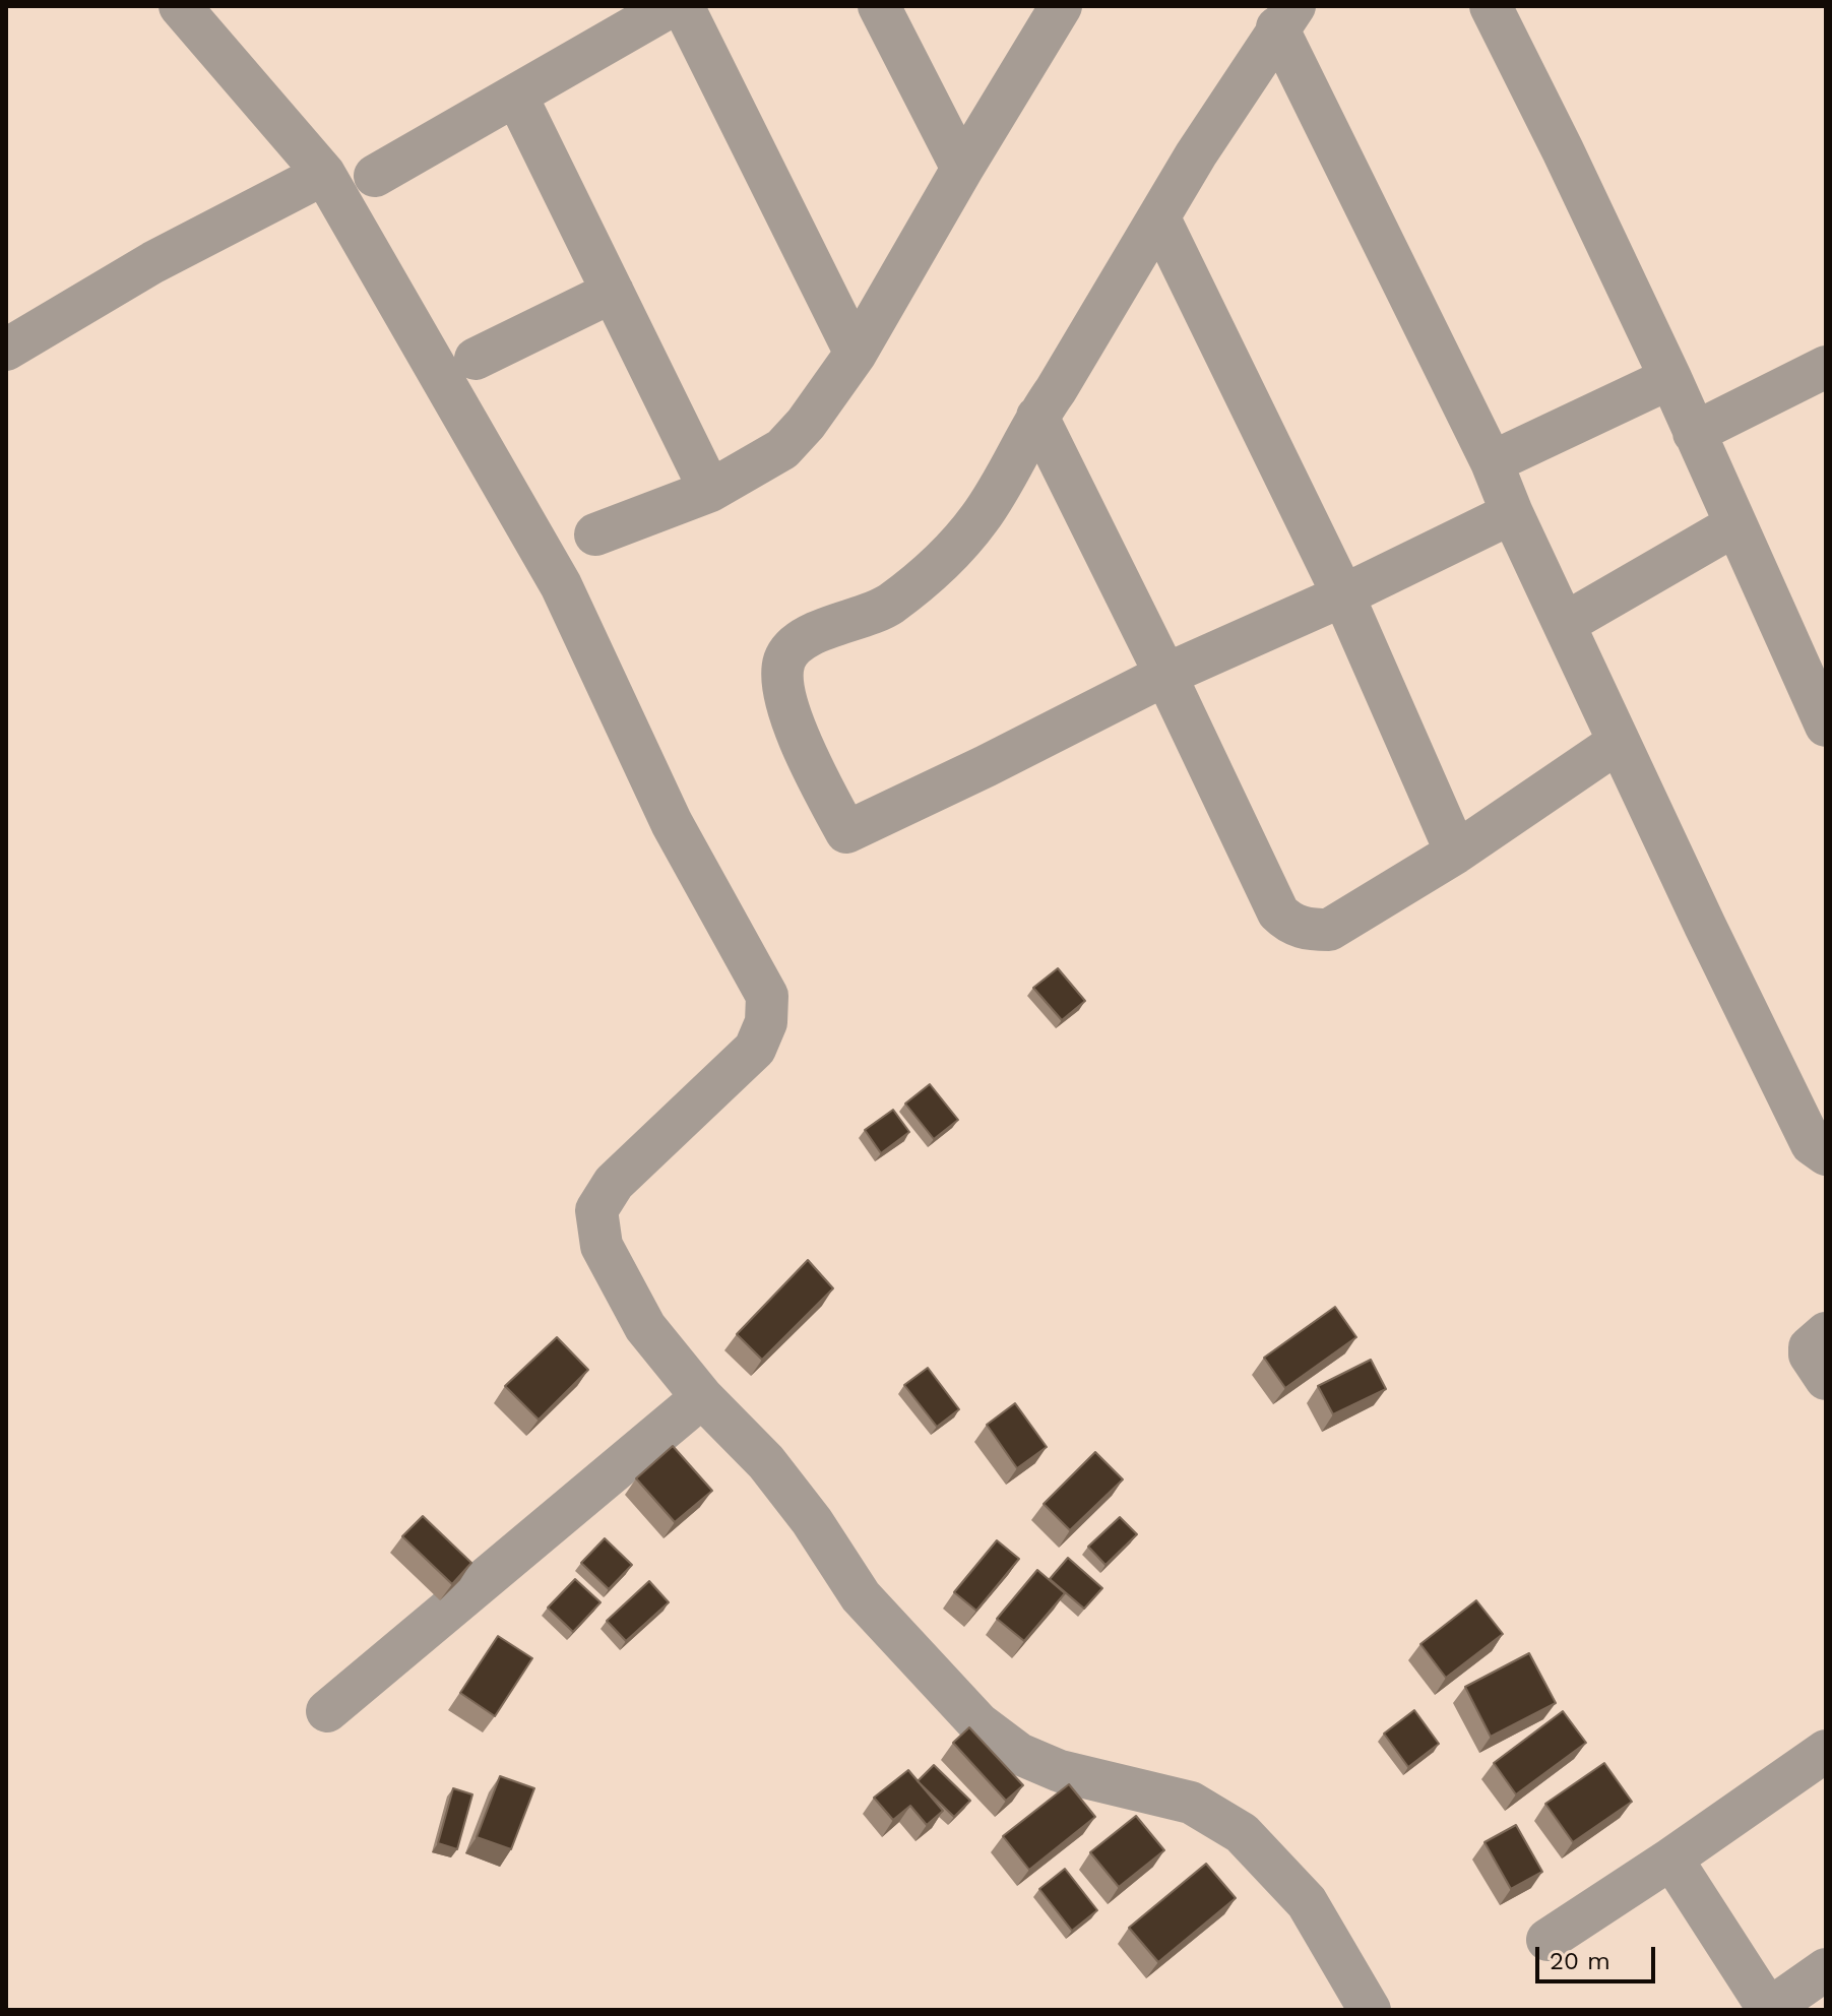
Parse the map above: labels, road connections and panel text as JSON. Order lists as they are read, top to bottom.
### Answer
{
  "scale_bar": "20 m"
}
